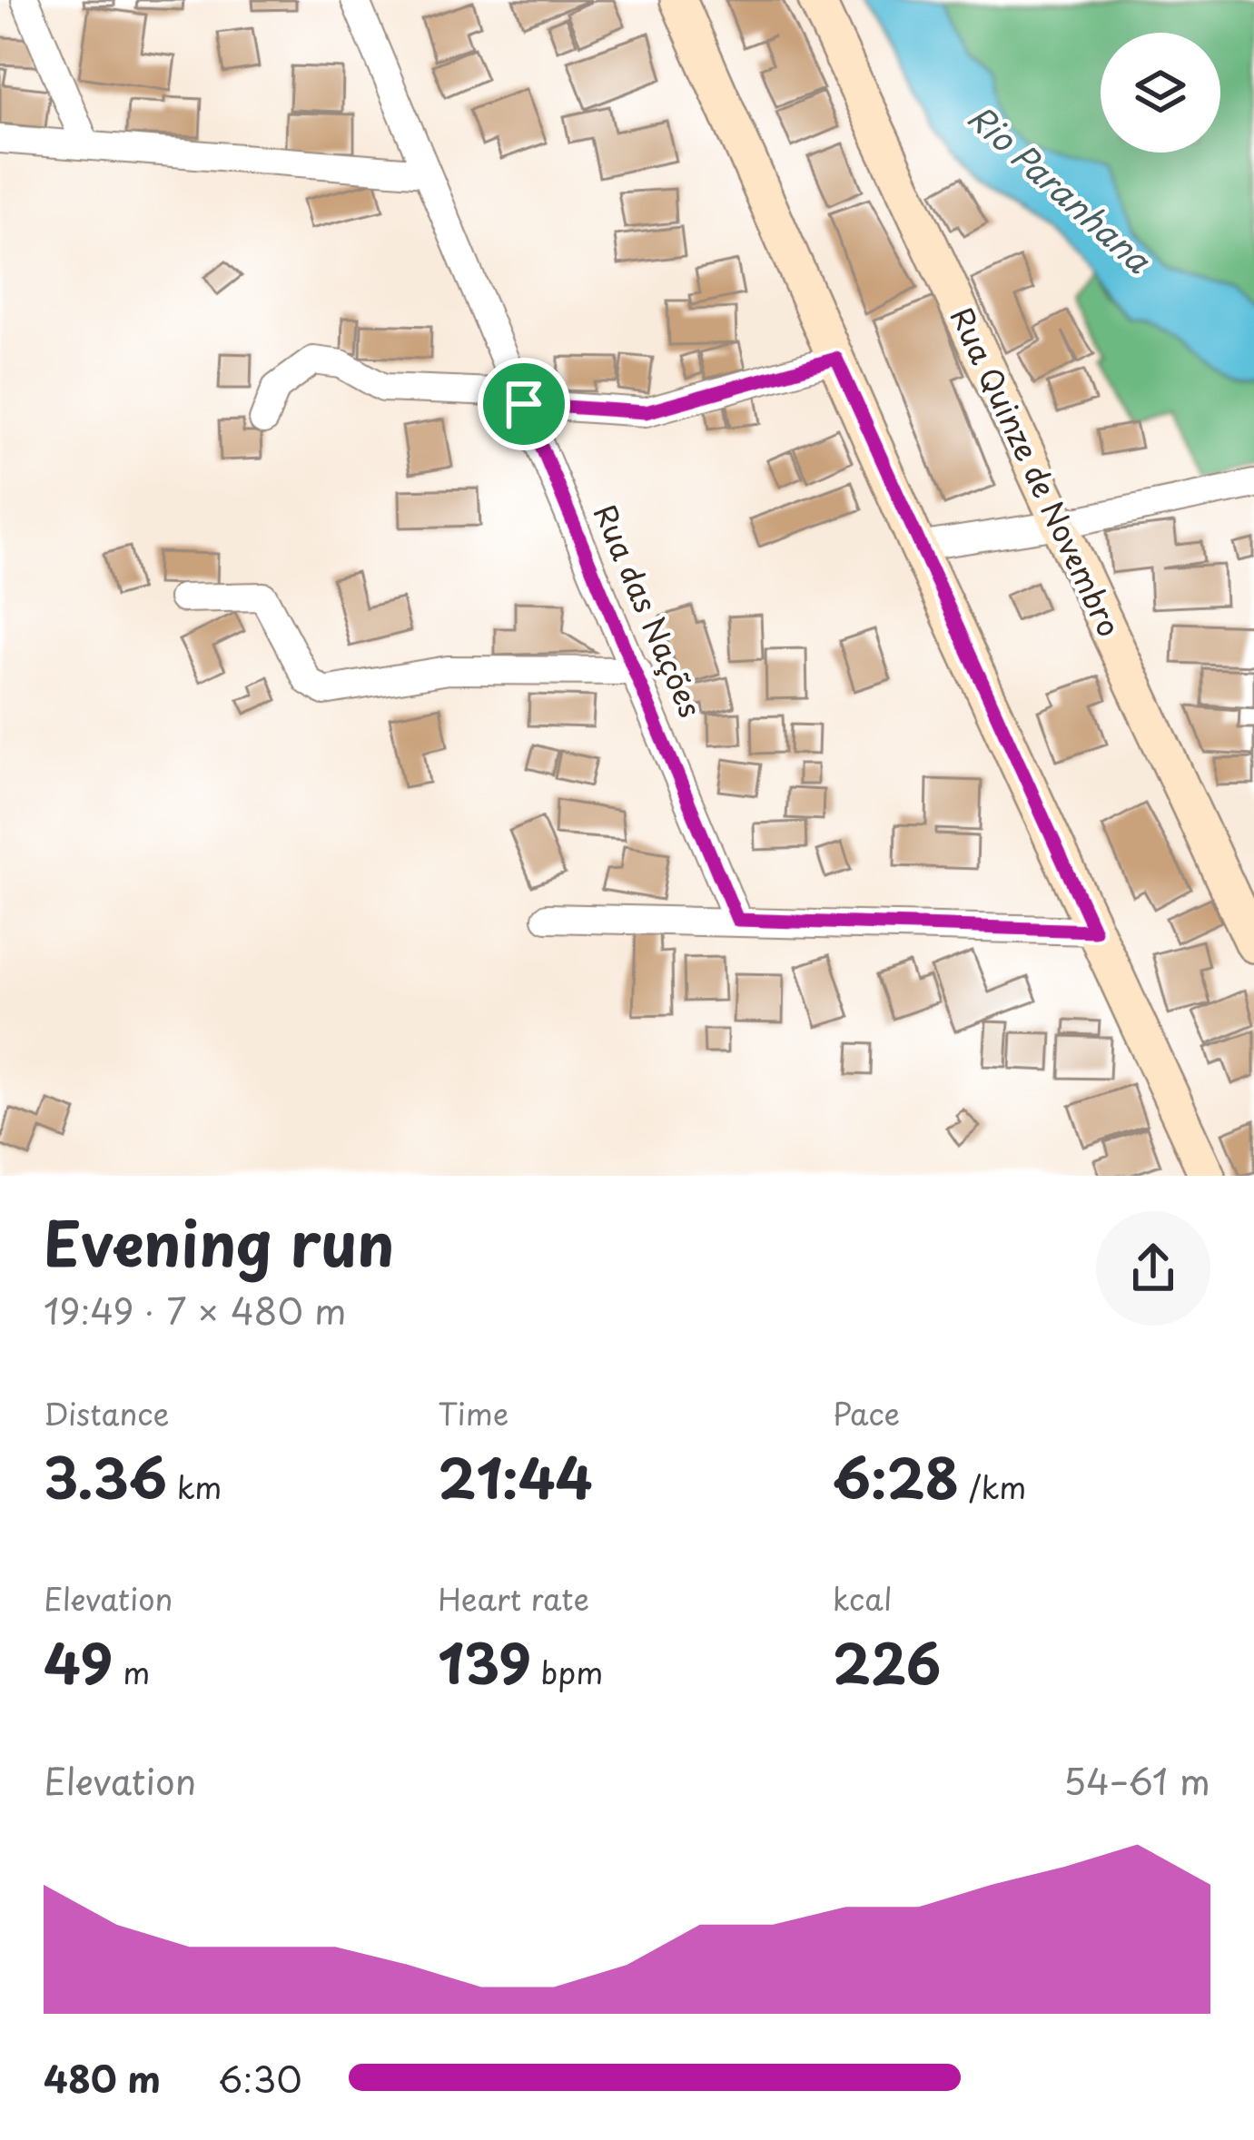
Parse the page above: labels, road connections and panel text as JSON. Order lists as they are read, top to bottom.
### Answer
{
  "streets": {
    "main road": ["Rua Quinze de Novembro"],
    "street": ["Rua das Nações"]
  },
  "water": ["Rio Paranhana"],
  "page": {
    "heading": ["Evening run", "19:49 · 7 × 480 m"],
    "stats": [
      ["Distance", "3.36 km"],
      ["Time", "21:44"],
      ["Pace", "6:28 /km"],
      ["Elevation", "49 m"],
      ["Heart rate", "139 bpm"],
      ["kcal", "226"]
    ],
    "chart": ["Elevation", "54–61 m"],
    "list": [
      {
        "name": "480 m",
        "note": "6:30"
      }
    ]
  }
}
